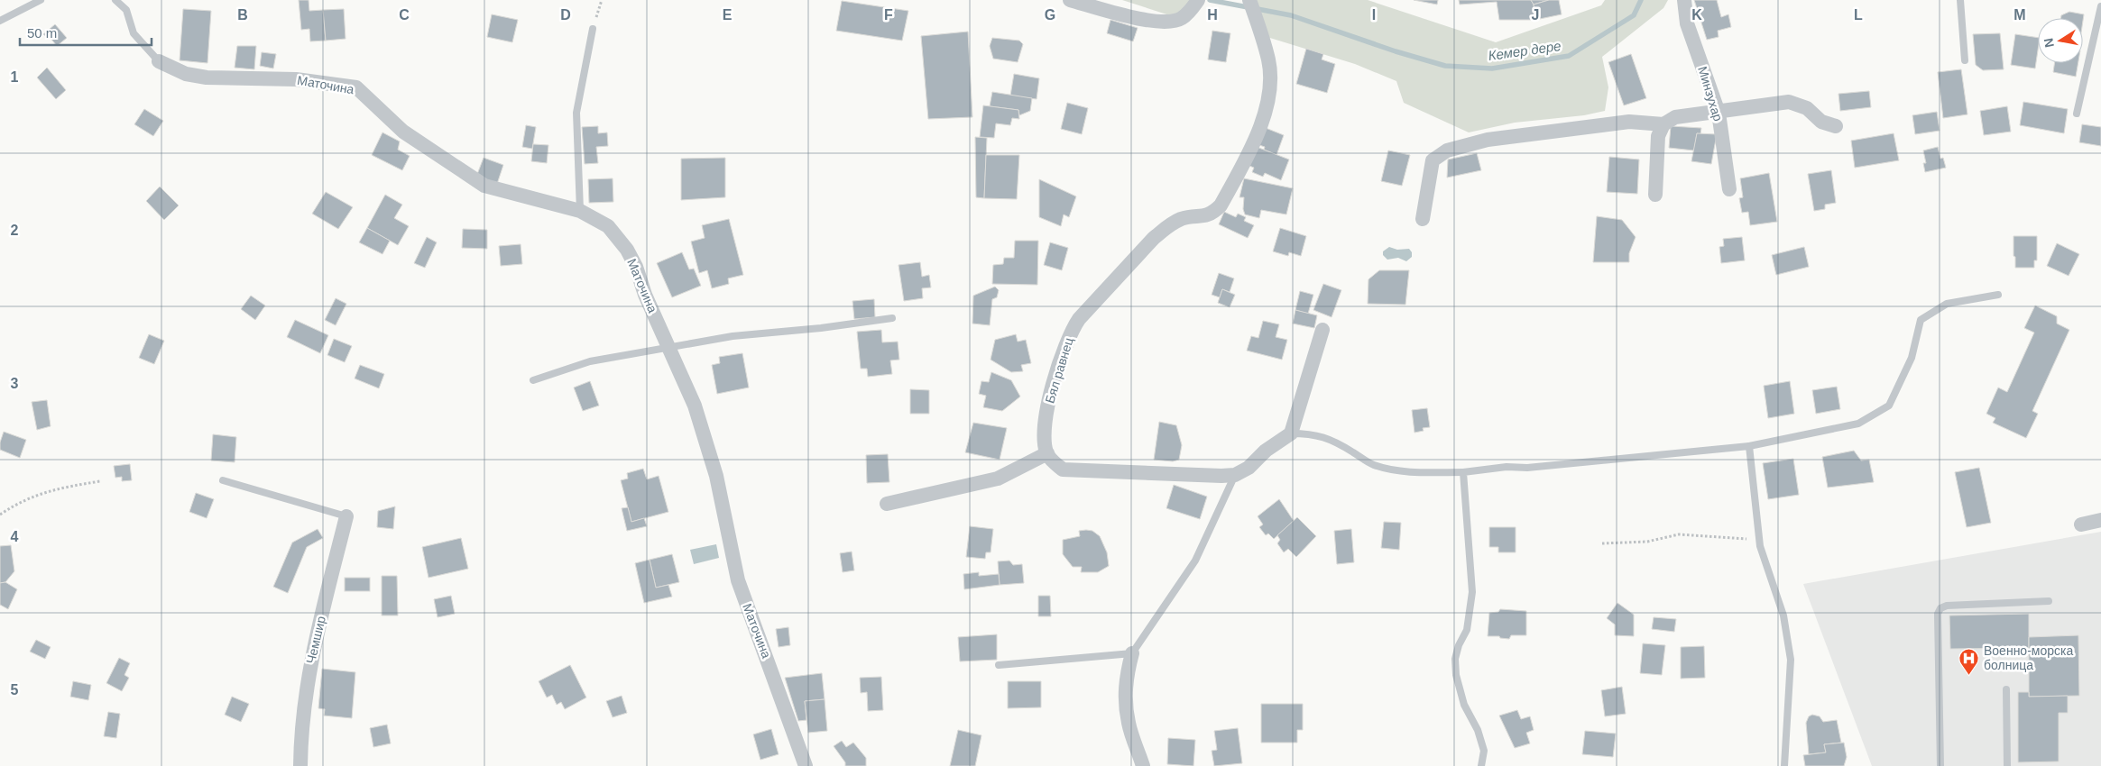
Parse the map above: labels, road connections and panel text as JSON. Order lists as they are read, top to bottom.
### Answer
{
  "streets": {
    "street": [
      "Маточина",
      "Минзухар",
      "Бял равнец",
      "Чемшир"
    ]
  },
  "water": ["Кемер дере"],
  "places": {
    "hospital": ["Военно-морска болница"]
  },
  "scale_bar": "50 m",
  "north": "left",
  "grid": {
    "columns": [
      "B",
      "C",
      "D",
      "E",
      "F",
      "G",
      "H",
      "I",
      "J",
      "K",
      "L",
      "M"
    ],
    "rows": [
      "1",
      "2",
      "3",
      "4",
      "5"
    ]
  }
}
